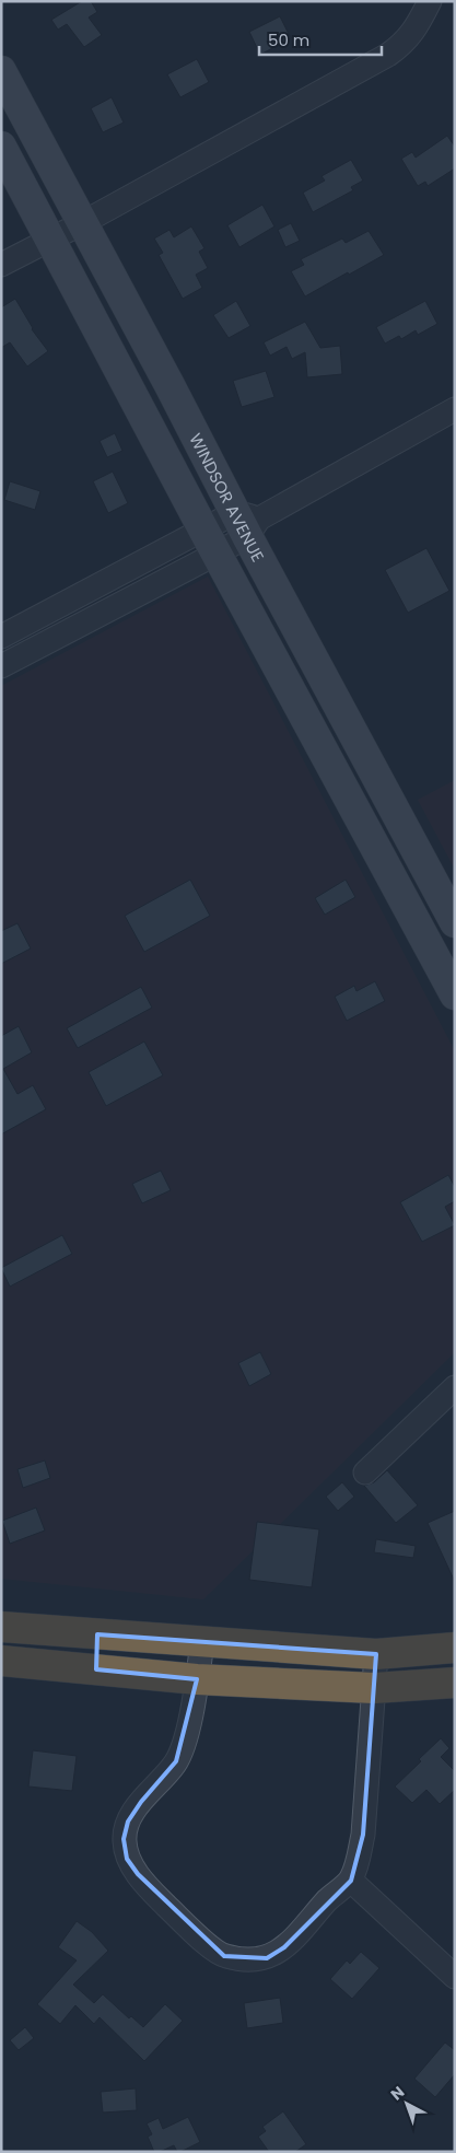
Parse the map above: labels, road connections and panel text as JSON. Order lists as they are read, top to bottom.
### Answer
{
  "streets": {
    "main road": ["WINDSOR AVENUE"]
  },
  "scale_bar": "50 m",
  "north": "top left"
}
